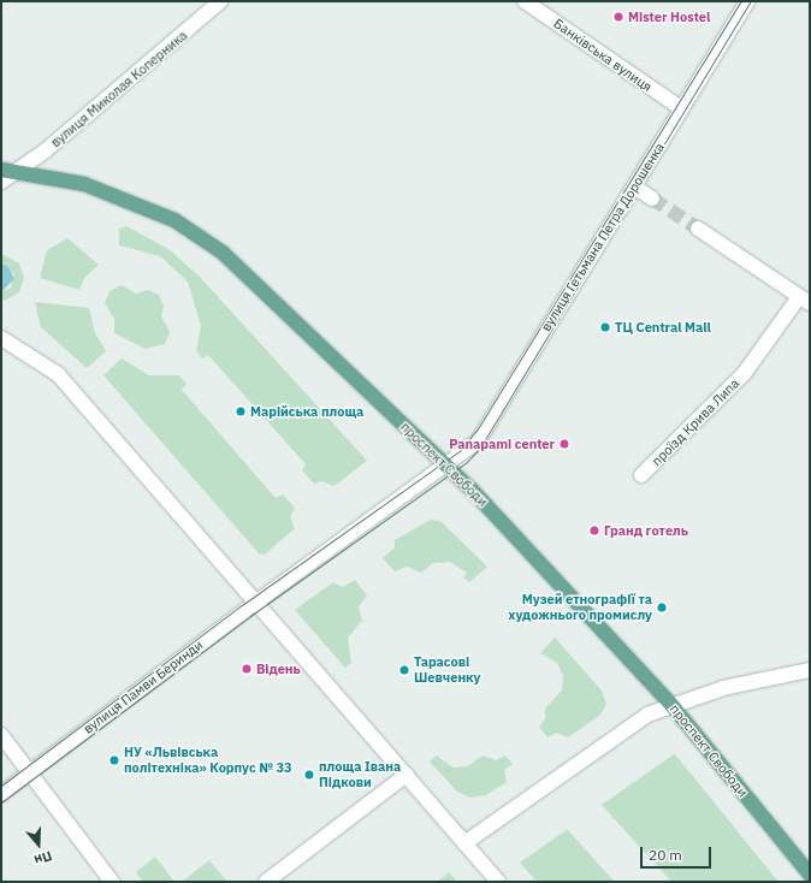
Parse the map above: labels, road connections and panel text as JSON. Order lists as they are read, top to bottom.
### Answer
{
  "streets": {
    "main road": [
      "Банківська вулиця",
      "вулиця Миколая Коперника",
      "вулиця Гетьмана Петра Дорошенка",
      "проїзд Крива Липа",
      "проспект Свободи",
      "вулиця Памви Беринди"
    ]
  },
  "crossings": [
    ["Банківська вулиця", "вулиця Гетьмана Петра Дорошенка"],
    ["вулиця Миколая Коперника", "проспект Свободи"],
    ["вулиця Гетьмана Петра Дорошенка", "проспект Свободи"],
    ["вулиця Гетьмана Петра Дорошенка", "вулиця Памви Беринди"]
  ],
  "places": [
    "Mister Hostel",
    "ТЦ Central Mall",
    "Марійська площа",
    "Panapami center",
    "Гранд готель",
    "Музей етнографії та художнього промислу",
    "Відень",
    "Тарасові Шевченку",
    "НУ «Львівська політехніка» Корпус № 33",
    "площа Івана Підкови"
  ],
  "scale_bar": "20 m",
  "north": "bottom"
}
